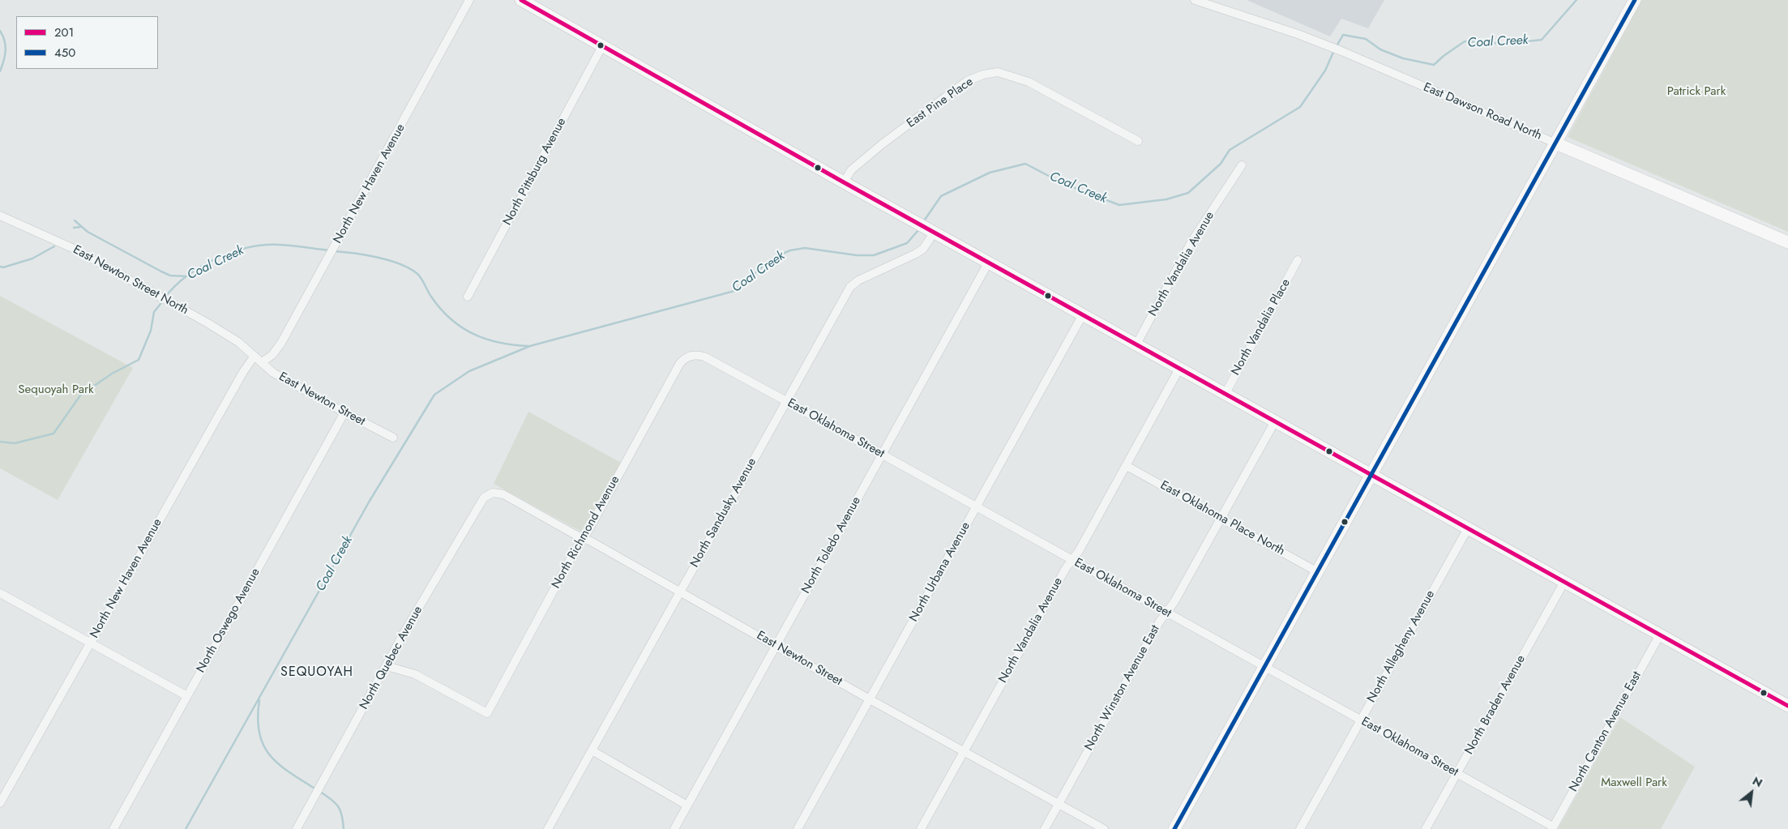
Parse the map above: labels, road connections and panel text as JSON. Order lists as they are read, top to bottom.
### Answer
{
  "streets": {
    "main road": ["East Dawson Road North"],
    "street": [
      "East Pine Place",
      "North Pittsburg Avenue",
      "North New Haven Avenue",
      "North Vandalia Avenue",
      "East Newton Street North",
      "North Vandalia Place",
      "East Newton Street",
      "East Oklahoma Street",
      "North Sandusky Avenue",
      "East Oklahoma Place North",
      "North Richmond Avenue",
      "North Toledo Avenue",
      "North Urbana Avenue",
      "North Oswego Avenue",
      "North Allegheny Avenue",
      "North Quebec Avenue",
      "North Winston Avenue East",
      "North Braden Avenue",
      "North Canton Avenue East"
    ]
  },
  "crossings": [
    ["North New Haven Avenue", "East Newton Street North"],
    ["North New Haven Avenue", "East Newton Street"],
    ["North Vandalia Avenue", "East Newton Street"],
    ["North Vandalia Avenue", "East Oklahoma Street"],
    ["North Vandalia Avenue", "East Oklahoma Place North"],
    ["East Newton Street North", "East Newton Street"],
    ["East Newton Street", "North Sandusky Avenue"],
    ["East Newton Street", "North Richmond Avenue"],
    ["East Newton Street", "North Toledo Avenue"],
    ["East Newton Street", "North Urbana Avenue"],
    ["East Newton Street", "North Oswego Avenue"],
    ["East Newton Street", "North Quebec Avenue"],
    ["East Newton Street", "North Winston Avenue East"],
    ["East Oklahoma Street", "North Sandusky Avenue"],
    ["East Oklahoma Street", "North Richmond Avenue"],
    ["East Oklahoma Street", "North Toledo Avenue"],
    ["East Oklahoma Street", "North Urbana Avenue"],
    ["East Oklahoma Street", "North Allegheny Avenue"],
    ["East Oklahoma Street", "North Winston Avenue East"],
    ["East Oklahoma Street", "North Braden Avenue"],
    ["East Oklahoma Street", "North Canton Avenue East"],
    ["East Oklahoma Place North", "North Winston Avenue East"],
    ["North Richmond Avenue", "North Quebec Avenue"]
  ],
  "districts": ["SEQUOYAH"],
  "water": ["Coal Creek"],
  "parks": ["Patrick Park", "Sequoyah Park", "Maxwell Park"],
  "lines": ["transit line 201", "transit line 450"],
  "legend": ["201", "450"],
  "north": "top right"
}
